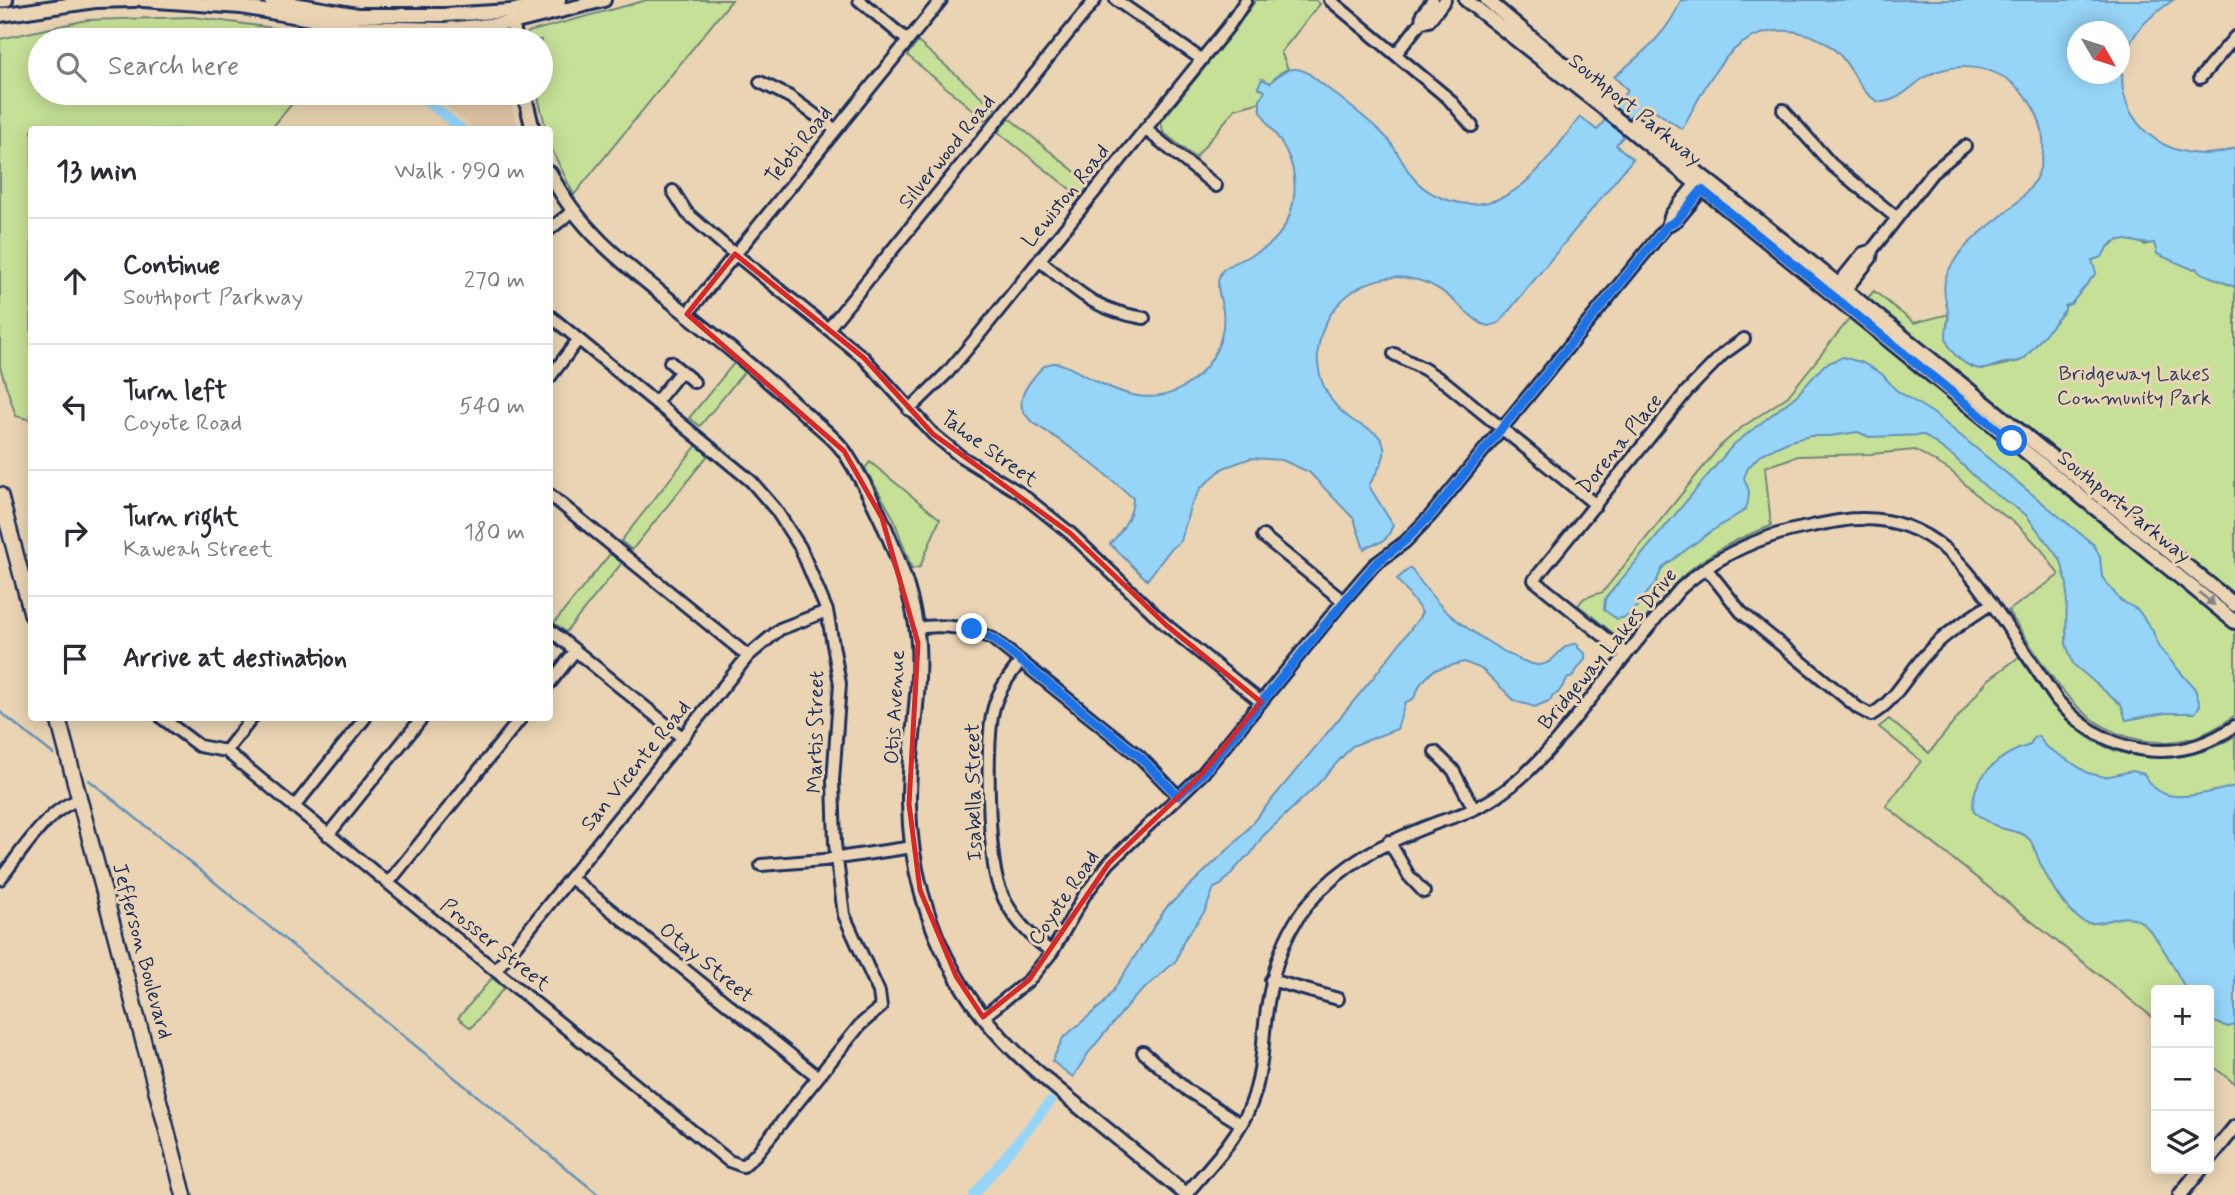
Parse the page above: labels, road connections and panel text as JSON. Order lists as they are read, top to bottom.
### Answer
{
  "streets": {
    "main road": ["Jefferson Boulevard"],
    "street": [
      "Southport Parkway",
      "Tebti Road",
      "Silverwood Road",
      "Lewiston Road",
      "Dorena Place",
      "Tahoe Street",
      "Bridgeway Lakes Drive",
      "Otis Avenue",
      "Martis Street",
      "San Vicente Road",
      "Isabella Street",
      "Coyote Road",
      "Prosser Street",
      "Otay Street"
    ]
  },
  "crossings": [
    ["Southport Parkway", "Coyote Road"],
    ["Tebti Road", "Tahoe Street"],
    ["Tebti Road", "Otis Avenue"],
    ["Silverwood Road", "Tahoe Street"],
    ["Lewiston Road", "Tahoe Street"],
    ["Dorena Place", "Bridgeway Lakes Drive"],
    ["Tahoe Street", "Coyote Road"],
    ["Bridgeway Lakes Drive", "Otis Avenue"],
    ["Otis Avenue", "Coyote Road"],
    ["Martis Street", "San Vicente Road"],
    ["Martis Street", "Prosser Street"],
    ["Martis Street", "Otay Street"],
    ["San Vicente Road", "Prosser Street"],
    ["San Vicente Road", "Otay Street"],
    ["Isabella Street", "Coyote Road"],
    ["Prosser Street", "Otay Street"]
  ],
  "parks": ["Bridgeway Lakes Community Park"],
  "north": "bottom right",
  "page": {
    "search": "Search here",
    "heading": ["13 min", "Walk · 990 m"],
    "list": [
      ["Continue", "Southport Parkway", "270 m"],
      ["Turn left", "Coyote Road", "540 m"],
      ["Turn right", "Kaweah Street", "180 m"],
      "Arrive at destination"
    ],
    "map_buttons": ["+", "−"]
  }
}
